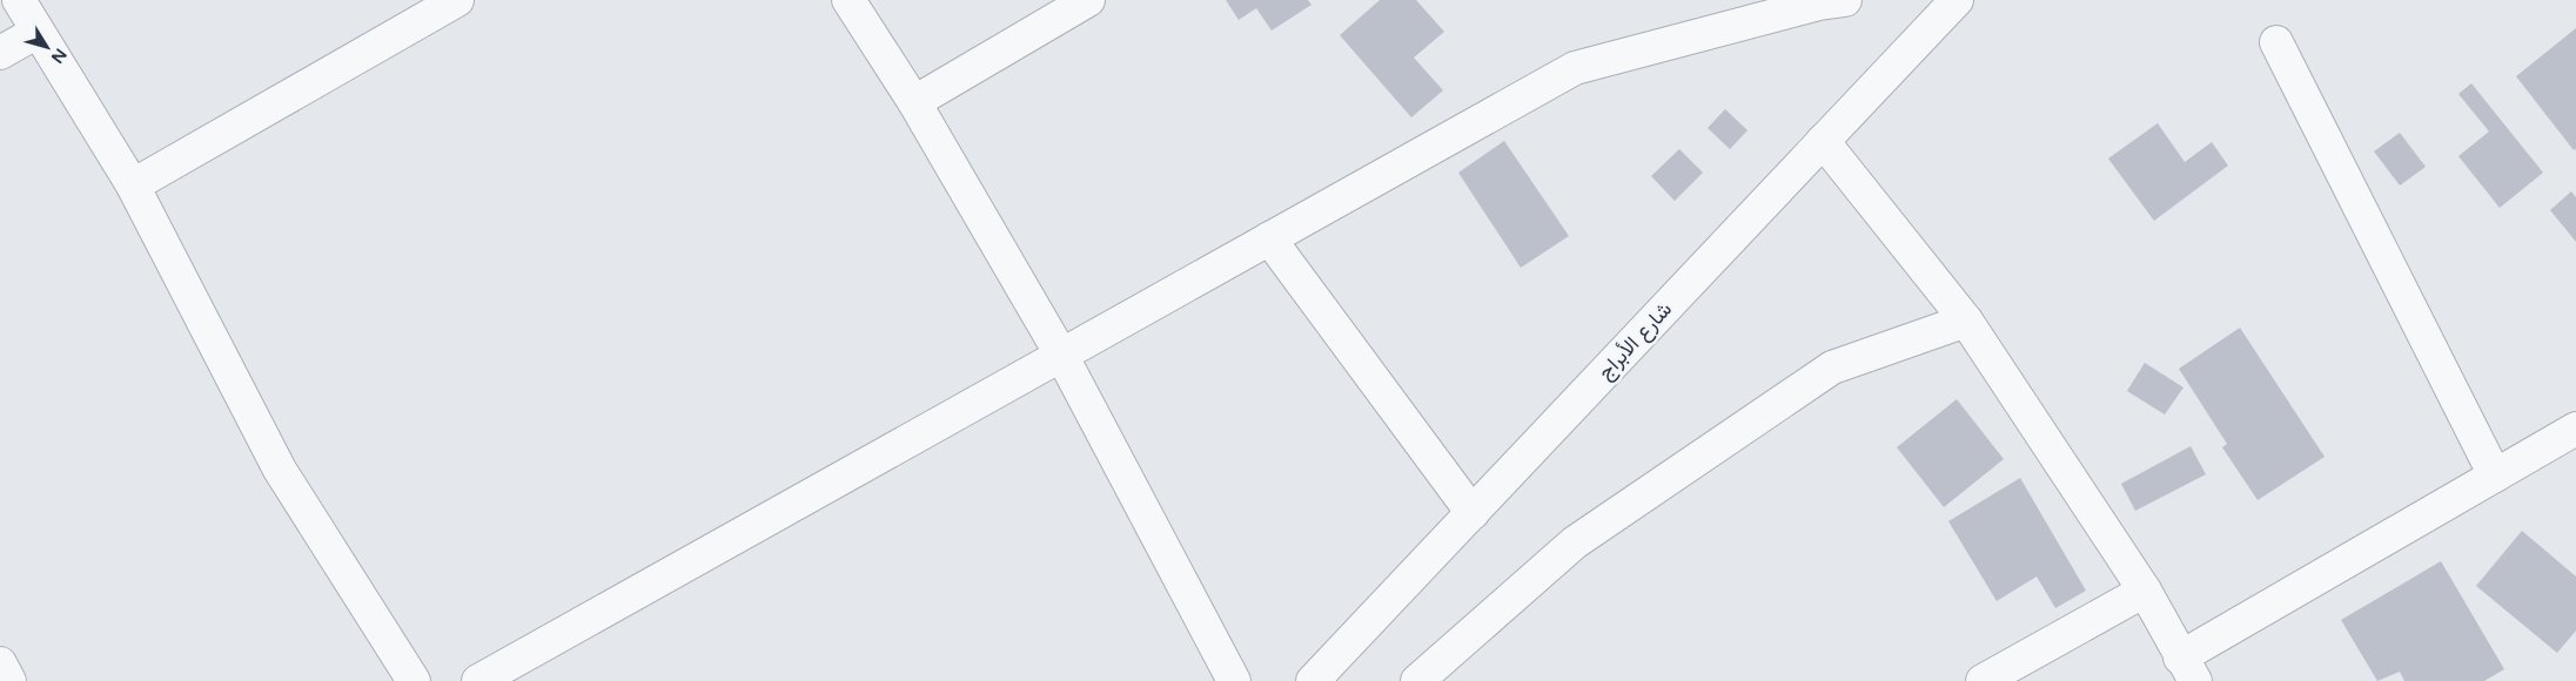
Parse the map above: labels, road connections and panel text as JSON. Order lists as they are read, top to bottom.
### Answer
{
  "streets": {
    "street": ["شارع الأبراج"]
  },
  "north": "bottom right"
}
